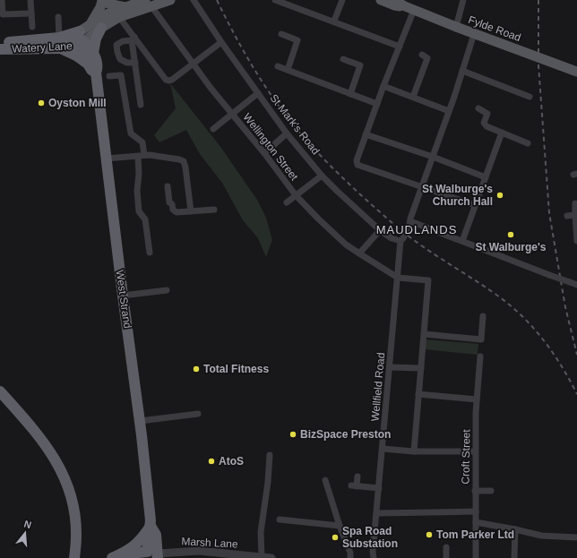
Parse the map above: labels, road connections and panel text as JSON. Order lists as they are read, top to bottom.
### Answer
{
  "streets": {
    "highway": ["Watery Lane", "West Strand"],
    "main road": ["Fylde Road"],
    "street": [
      "St Mark's Road",
      "Wellington Street",
      "Wellfield Road",
      "Croft Street",
      "Marsh Lane"
    ]
  },
  "crossings": [
    ["Fylde Road", "Wellfield Road"],
    ["Watery Lane", "West Strand"],
    ["St Mark's Road", "Wellfield Road"],
    ["Wellington Street", "Wellfield Road"],
    ["West Strand", "Marsh Lane"]
  ],
  "districts": ["MAUDLANDS"],
  "places": [
    "Oyston Mill",
    "St Walburge's Church Hall",
    "St Walburge's",
    "Total Fitness",
    "BizSpace Preston",
    "AtoS",
    "Tom Parker Ltd",
    "Spa Road Substation"
  ],
  "north": "top"
}
